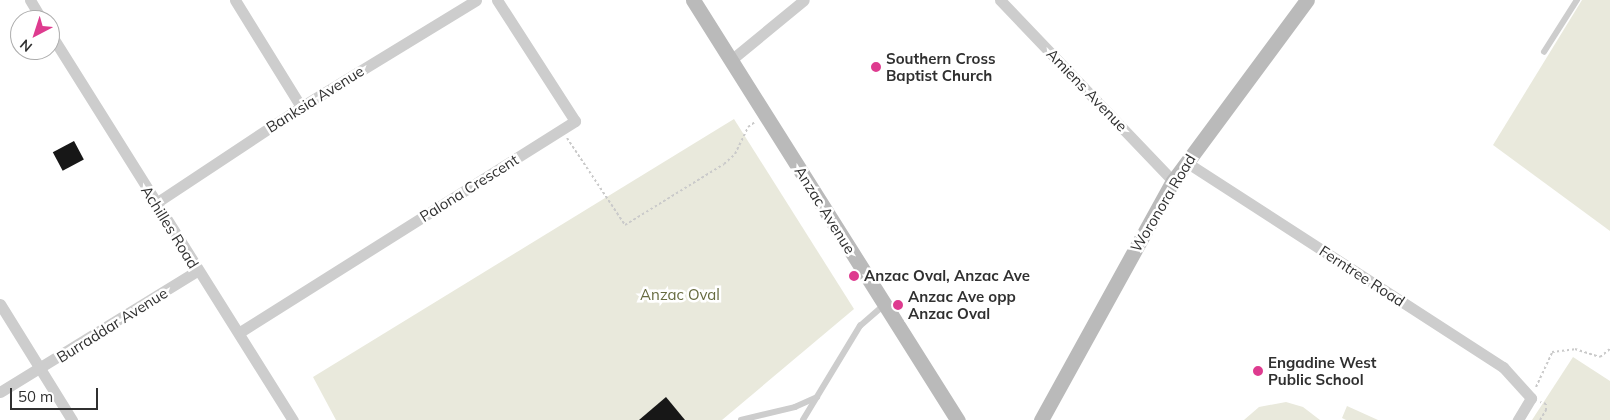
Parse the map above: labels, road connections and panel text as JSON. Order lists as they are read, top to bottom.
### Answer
{
  "streets": {
    "street": [
      "Amiens Avenue",
      "Banksia Avenue",
      "Palona Crescent",
      "Woronora Road",
      "Anzac Avenue",
      "Achilles Road",
      "Ferntree Road",
      "Burraddar Avenue"
    ]
  },
  "crossings": [
    ["Amiens Avenue", "Woronora Road"],
    ["Banksia Avenue", "Achilles Road"],
    ["Palona Crescent", "Achilles Road"],
    ["Woronora Road", "Ferntree Road"],
    ["Achilles Road", "Burraddar Avenue"]
  ],
  "parks": ["Anzac Oval"],
  "places": [
    "Southern Cross Baptist Church",
    "Anzac Oval, Anzac Ave",
    "Anzac Ave opp Anzac Oval",
    "Engadine West Public School"
  ],
  "scale_bar": "50 m",
  "north": "bottom left"
}
